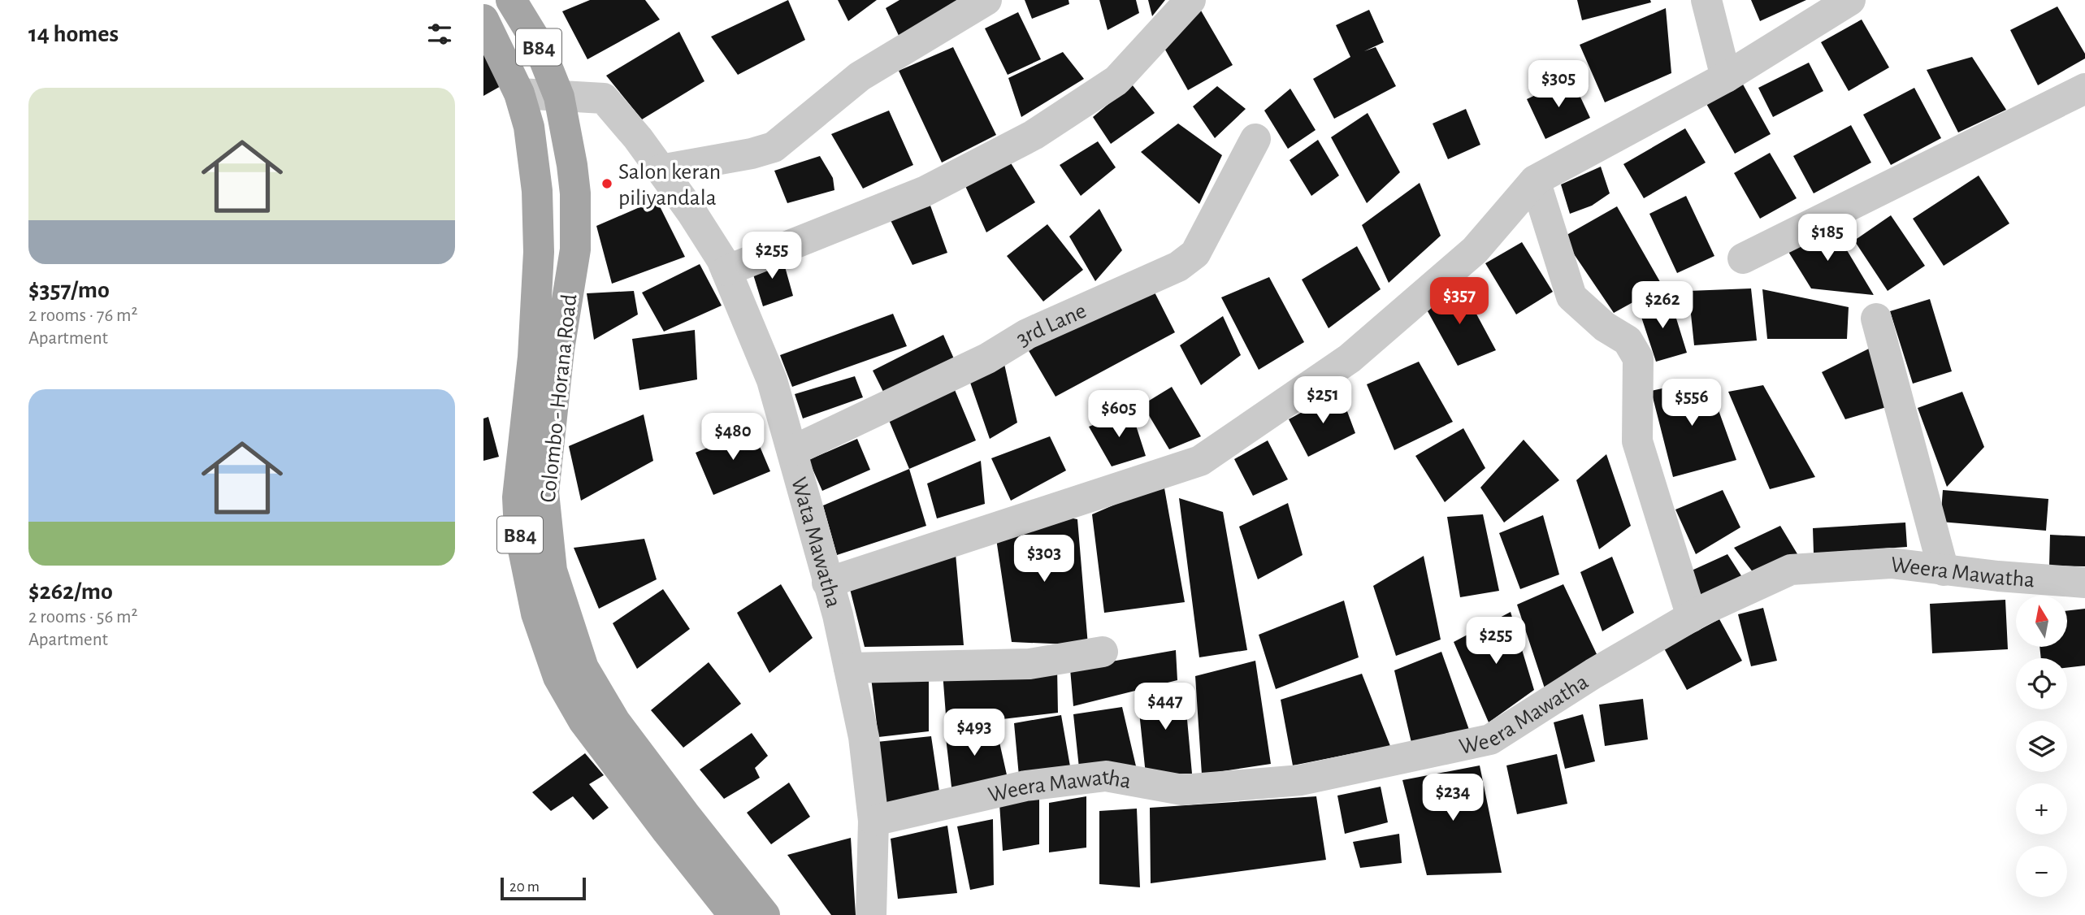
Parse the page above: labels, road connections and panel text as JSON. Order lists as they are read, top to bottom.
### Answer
{
  "streets": {
    "main road": ["B84", "Colombo - Horana Road"],
    "street": ["3rd Lane", "Wata Mawatha", "Weera Mawatha"]
  },
  "crossings": [
    ["3rd Lane", "Wata Mawatha"],
    ["Colombo - Horana Road", "Wata Mawatha"],
    ["Wata Mawatha", "Weera Mawatha"]
  ],
  "places": ["Salon keran piliyandala"],
  "scale_bar": "20 m",
  "north": "top",
  "page": {
    "heading": "14 homes",
    "price": [
      "$305",
      "$185",
      "$255",
      "$357",
      "$262",
      "$251",
      "$556",
      "$605",
      "$480",
      "$303",
      "$255",
      "$447",
      "$493",
      "$234"
    ],
    "list": [
      {
        "name": "$357/mo",
        "note": "2 rooms · 76 m² · Apartment"
      },
      {
        "name": "$262/mo",
        "note": "2 rooms · 56 m² · Apartment"
      }
    ],
    "map_buttons": ["+", "−"],
    "scale": "20 m"
  }
}
